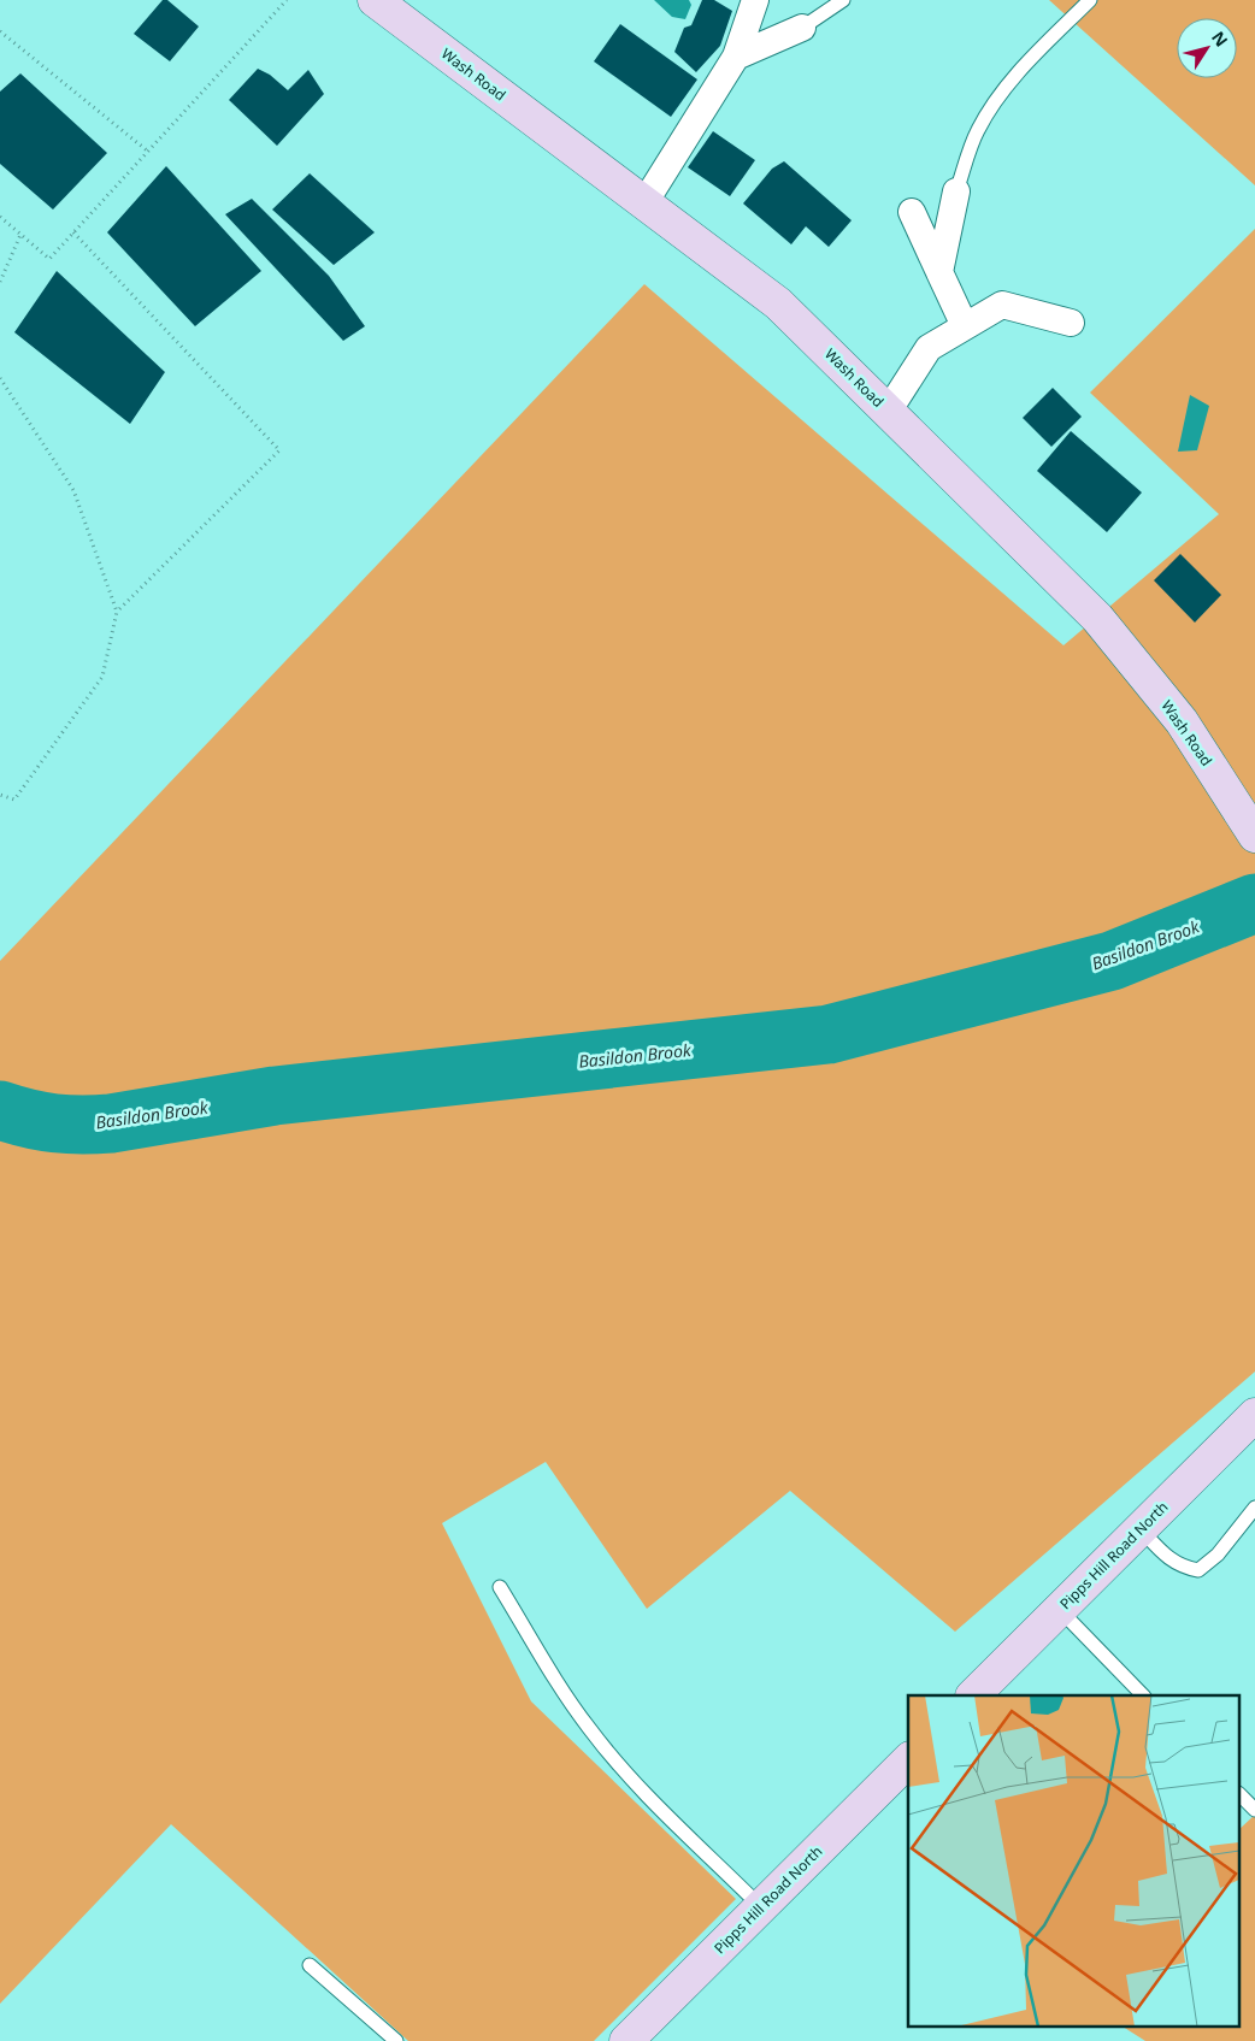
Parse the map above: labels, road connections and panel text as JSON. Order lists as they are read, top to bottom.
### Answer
{
  "streets": {
    "street": ["Wash Road", "Pipps Hill Road North"]
  },
  "water": ["Basildon Brook"],
  "north": "top right"
}
